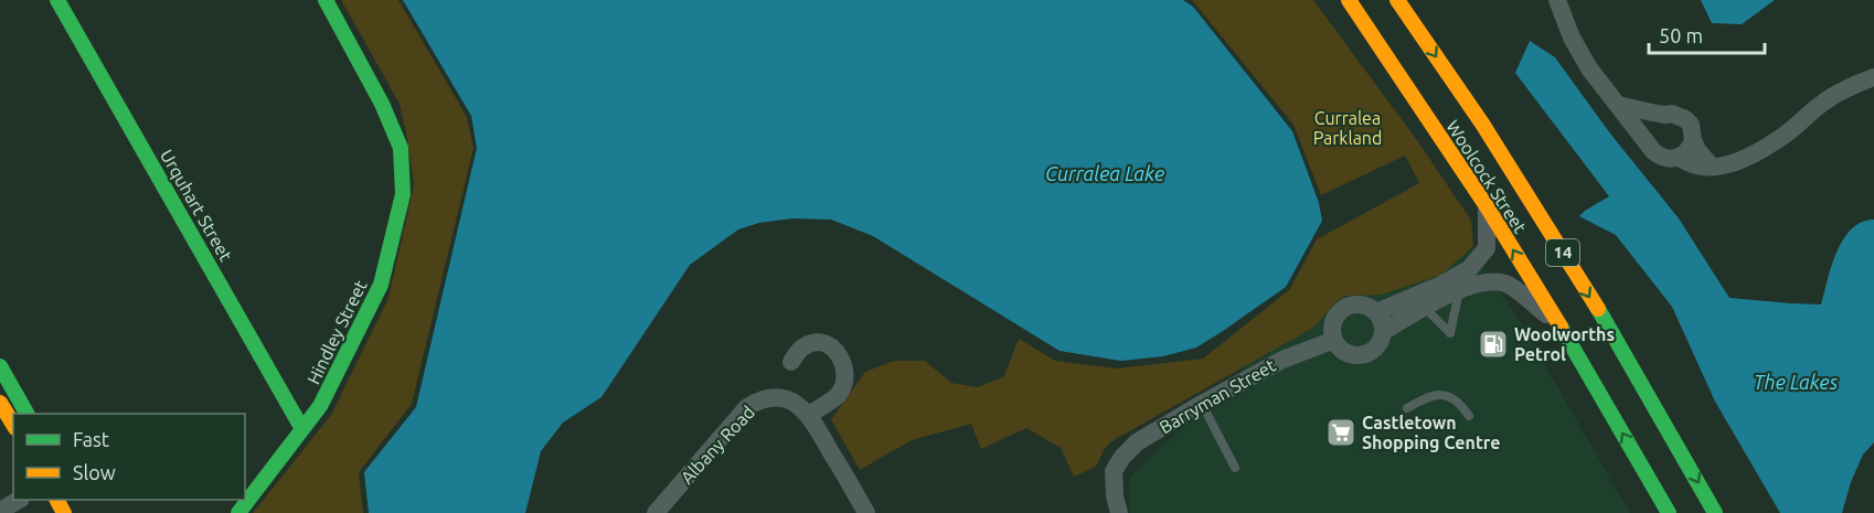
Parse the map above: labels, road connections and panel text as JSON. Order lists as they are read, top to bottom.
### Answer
{
  "streets": {
    "main road": [
      "Woolcock Street",
      "Urquhart Street",
      "14",
      "Hindley Street"
    ],
    "street": ["Barryman Street", "Albany Road"]
  },
  "crossings": [
    ["Urquhart Street", "Hindley Street"]
  ],
  "water": ["Curralea Lake", "The Lakes"],
  "parks": ["Curralea Parkland"],
  "places": {
    "fuel station": ["Woolworths Petrol"],
    "supermarket": ["Castletown Shopping Centre"]
  },
  "legend": ["Fast", "Slow"],
  "scale_bar": "50 m"
}
